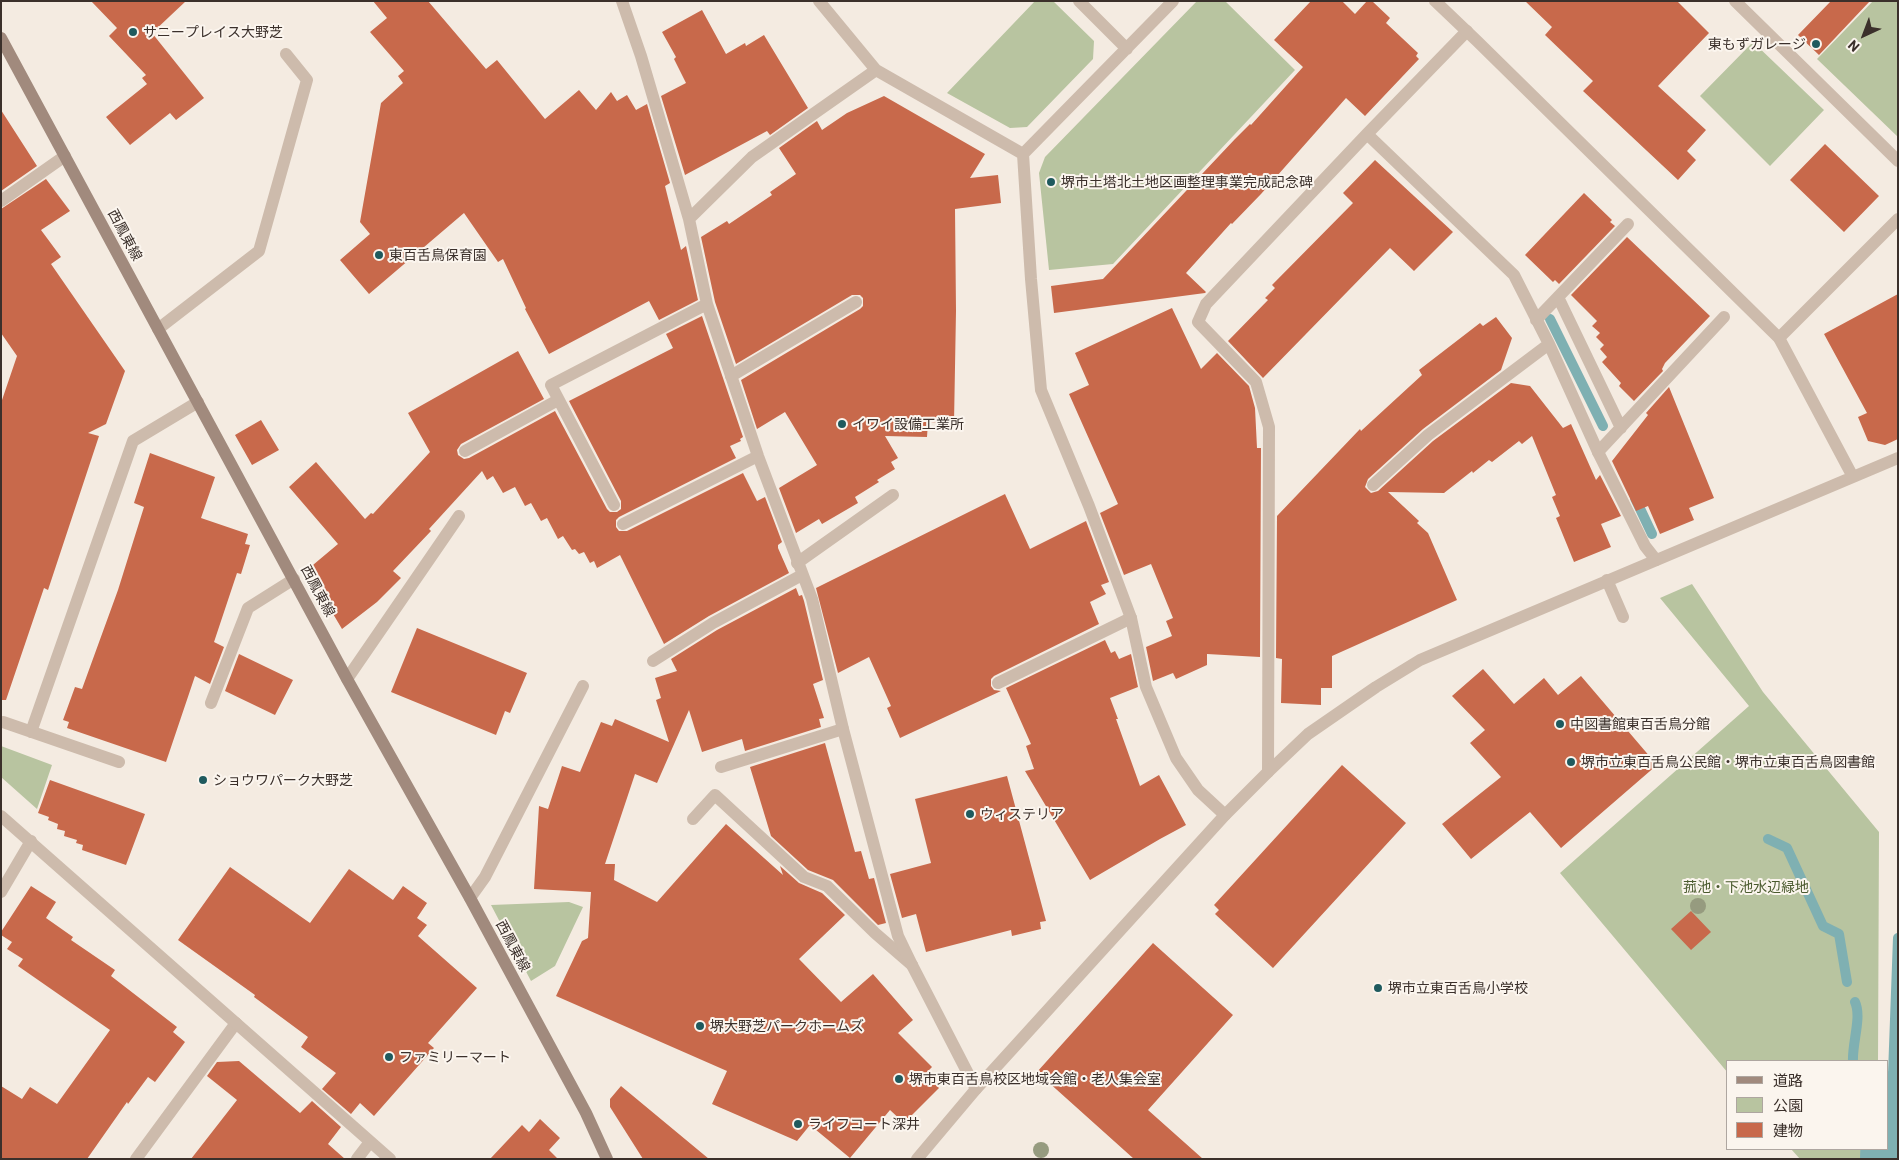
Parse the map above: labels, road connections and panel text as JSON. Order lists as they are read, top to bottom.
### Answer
{
  "streets": {
    "main road": ["西鳳東線"]
  },
  "parks": ["菰池・下池水辺緑地"],
  "places": [
    "サニープレイス大野芝",
    "東もずガレージ",
    "堺市土塔北土地区画整理事業完成記念碑",
    "東百舌鳥保育園",
    "イワイ設備工業所",
    "中図書館東百舌鳥分館",
    "堺市立東百舌鳥公民館・堺市立東百舌鳥図書館",
    "ショウワパーク大野芝",
    "ウィステリア",
    "堺市立東百舌鳥小学校",
    "堺大野芝パークホームズ",
    "ファミリーマート",
    "堺市東百舌鳥校区地域会館・老人集会室",
    "ライフコート深井"
  ],
  "legend": ["道路", "公園", "建物"],
  "north": "bottom left"
}
